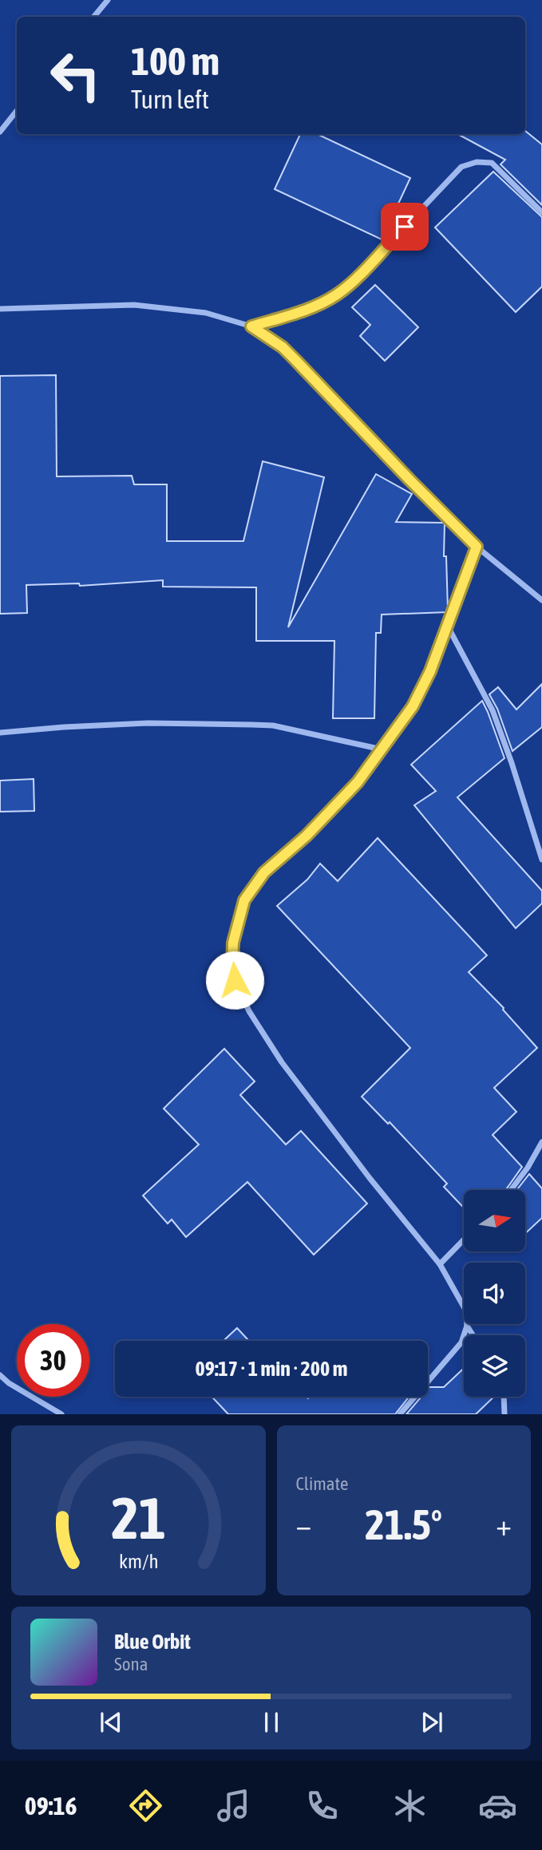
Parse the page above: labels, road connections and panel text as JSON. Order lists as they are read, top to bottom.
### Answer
{
  "north": "right",
  "page": {
    "turn": ["100 m", "Turn left"],
    "limit": "30",
    "trip": "09:17 · 1 min · 200 m",
    "tile": "Climate",
    "heat": ["−", "21.5°", "+"],
    "song": ["Blue Orbit", "Sona"],
    "tabs": "09:16",
    "gauge": ["21", "km/h"]
  }
}
